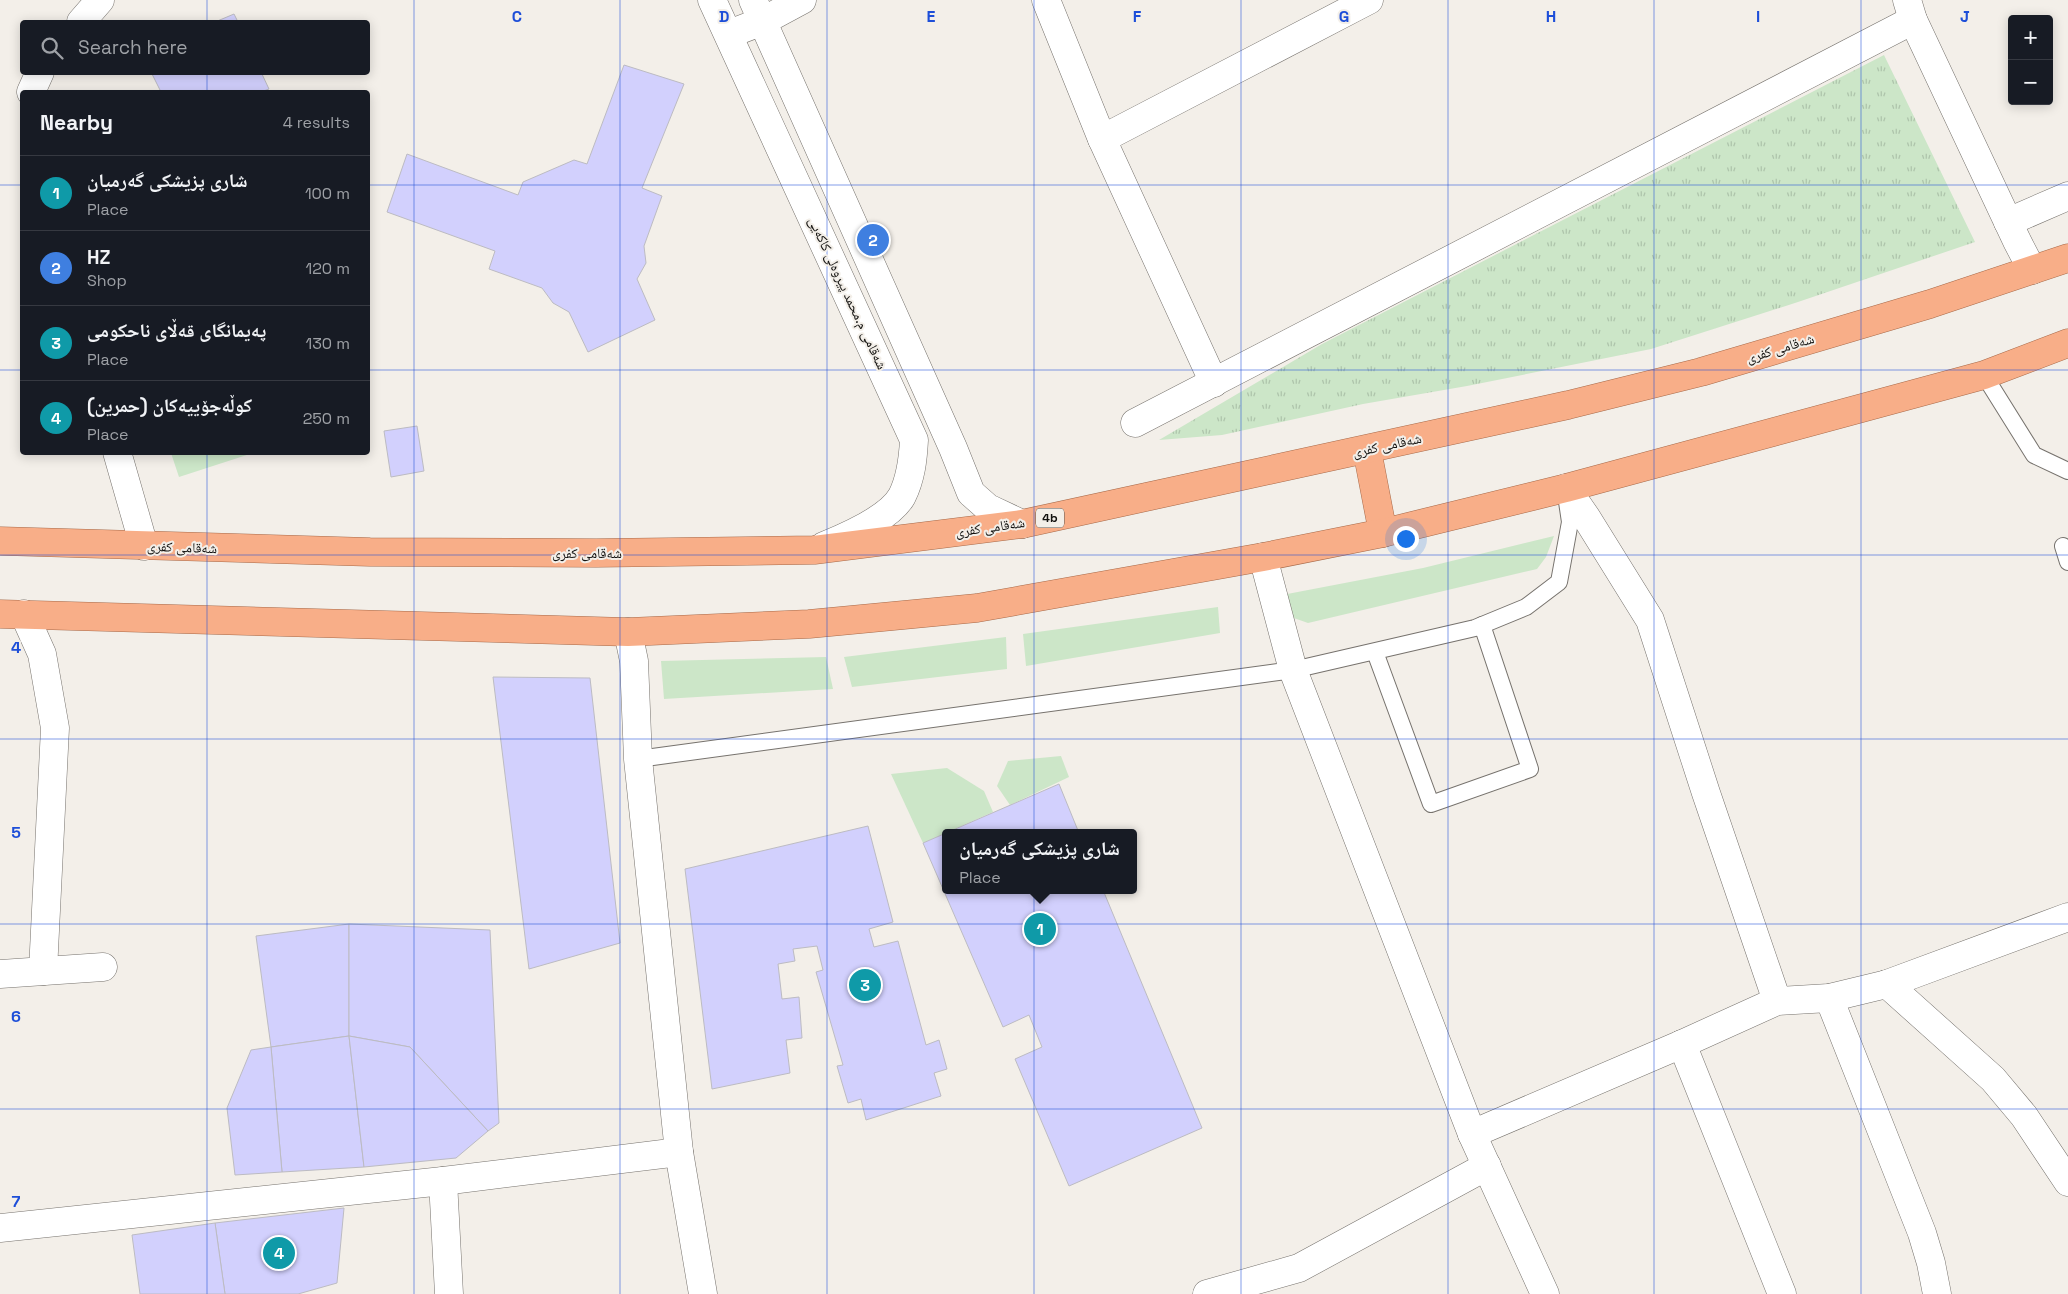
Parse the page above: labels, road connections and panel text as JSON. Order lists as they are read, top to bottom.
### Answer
{
  "streets": {
    "highway": ["شەقامی کفری", "4b"],
    "street": ["شەقامی م.محمد پیروەلی کاکەیی"]
  },
  "crossings": [
    ["شەقامی م.محمد پیروەلی کاکەیی", "شەقامی کفری"]
  ],
  "page": {
    "map_buttons": ["+", "−"],
    "search": "Search here",
    "heading": ["Nearby", "4 results"],
    "list": [
      {
        "mark": "1",
        "name": "شاری پزیشکی گەرمیان",
        "note": "Place",
        "value": "100 m"
      },
      {
        "mark": "2",
        "name": "HZ",
        "note": "Shop",
        "value": "120 m"
      },
      {
        "mark": "3",
        "name": "پەیمانگای قەڵای ناحکومی",
        "note": "Place",
        "value": "130 m"
      },
      {
        "mark": "4",
        "name": "کوڵەجۆییەکان (حمرین)",
        "note": "Place",
        "value": "250 m"
      }
    ],
    "pins": [
      "2",
      "1",
      "3",
      "4"
    ],
    "popup": ["شاری پزیشکی گەرمیان", "Place"]
  },
  "grid": {
    "columns": [
      "C",
      "D",
      "E",
      "F",
      "G",
      "H",
      "I",
      "J"
    ],
    "rows": [
      "4",
      "5",
      "6",
      "7"
    ]
  }
}
